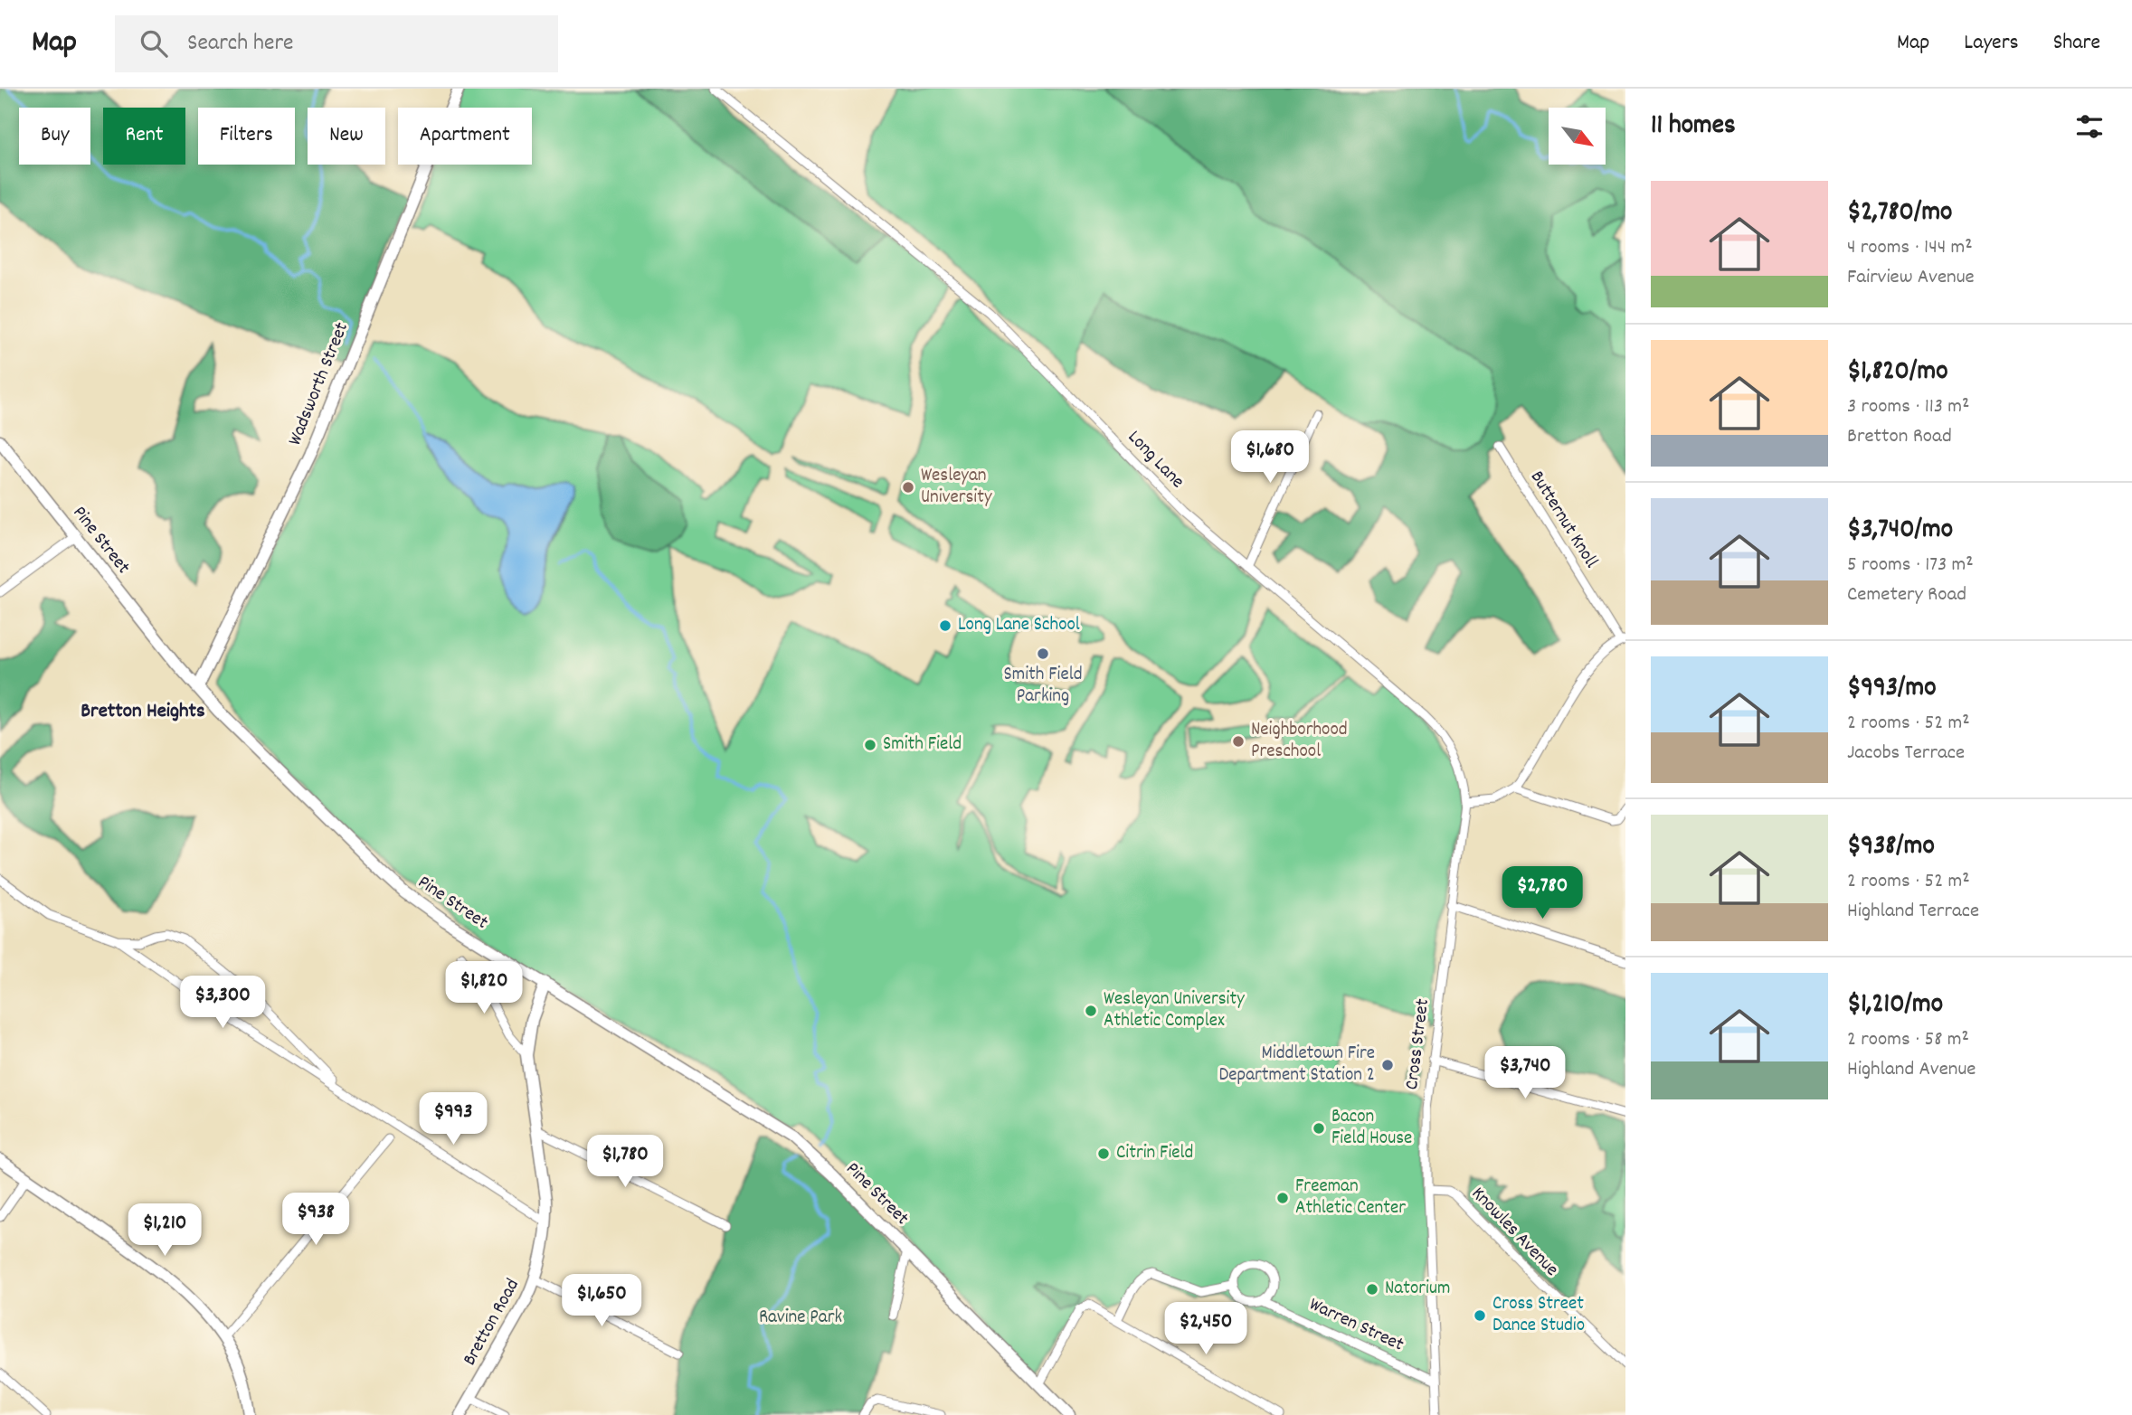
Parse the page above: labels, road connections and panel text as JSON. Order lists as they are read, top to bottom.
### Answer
{
  "streets": {
    "street": [
      "Wadsworth Street",
      "Long Lane",
      "Butternut Knoll",
      "Pine Street",
      "Cross Street",
      "Knowles Avenue",
      "Bretton Road",
      "Warren Street"
    ]
  },
  "crossings": [
    ["Wadsworth Street", "Pine Street"],
    ["Long Lane", "Cross Street"],
    ["Pine Street", "Bretton Road"],
    ["Cross Street", "Knowles Avenue"],
    ["Cross Street", "Warren Street"]
  ],
  "districts": ["Bretton Heights"],
  "parks": ["Ravine Park"],
  "places": [
    "Wesleyan University",
    "Long Lane School",
    "Smith Field Parking",
    "Neighborhood Preschool",
    "Smith Field",
    "Wesleyan University Athletic Complex",
    "Middletown Fire Department Station 2",
    "Bacon Field House",
    "Citrin Field",
    "Freeman Athletic Center",
    "Natorium",
    "Cross Street Dance Studio"
  ],
  "north": "bottom right",
  "page": {
    "header": "Map",
    "search": "Search here",
    "nav": ["Map", "Layers", "Share"],
    "heading": "11 homes",
    "chip": [
      "Buy",
      "Rent",
      "Filters",
      "New",
      "Apartment"
    ],
    "list": [
      {
        "name": "$2,780/mo",
        "note": "4 rooms · 144 m² · Fairview Avenue"
      },
      {
        "name": "$1,820/mo",
        "note": "3 rooms · 113 m² · Bretton Road"
      },
      {
        "name": "$3,740/mo",
        "note": "5 rooms · 173 m² · Cemetery Road"
      },
      {
        "name": "$993/mo",
        "note": "2 rooms · 52 m² · Jacobs Terrace"
      },
      {
        "name": "$938/mo",
        "note": "2 rooms · 52 m² · Highland Terrace"
      },
      {
        "name": "$1,210/mo",
        "note": "2 rooms · 58 m² · Highland Avenue"
      }
    ],
    "price": [
      "$1,680",
      "$2,780",
      "$1,820",
      "$3,300",
      "$3,740",
      "$993",
      "$1,780",
      "$938",
      "$1,210",
      "$1,650",
      "$2,450"
    ]
  }
}
